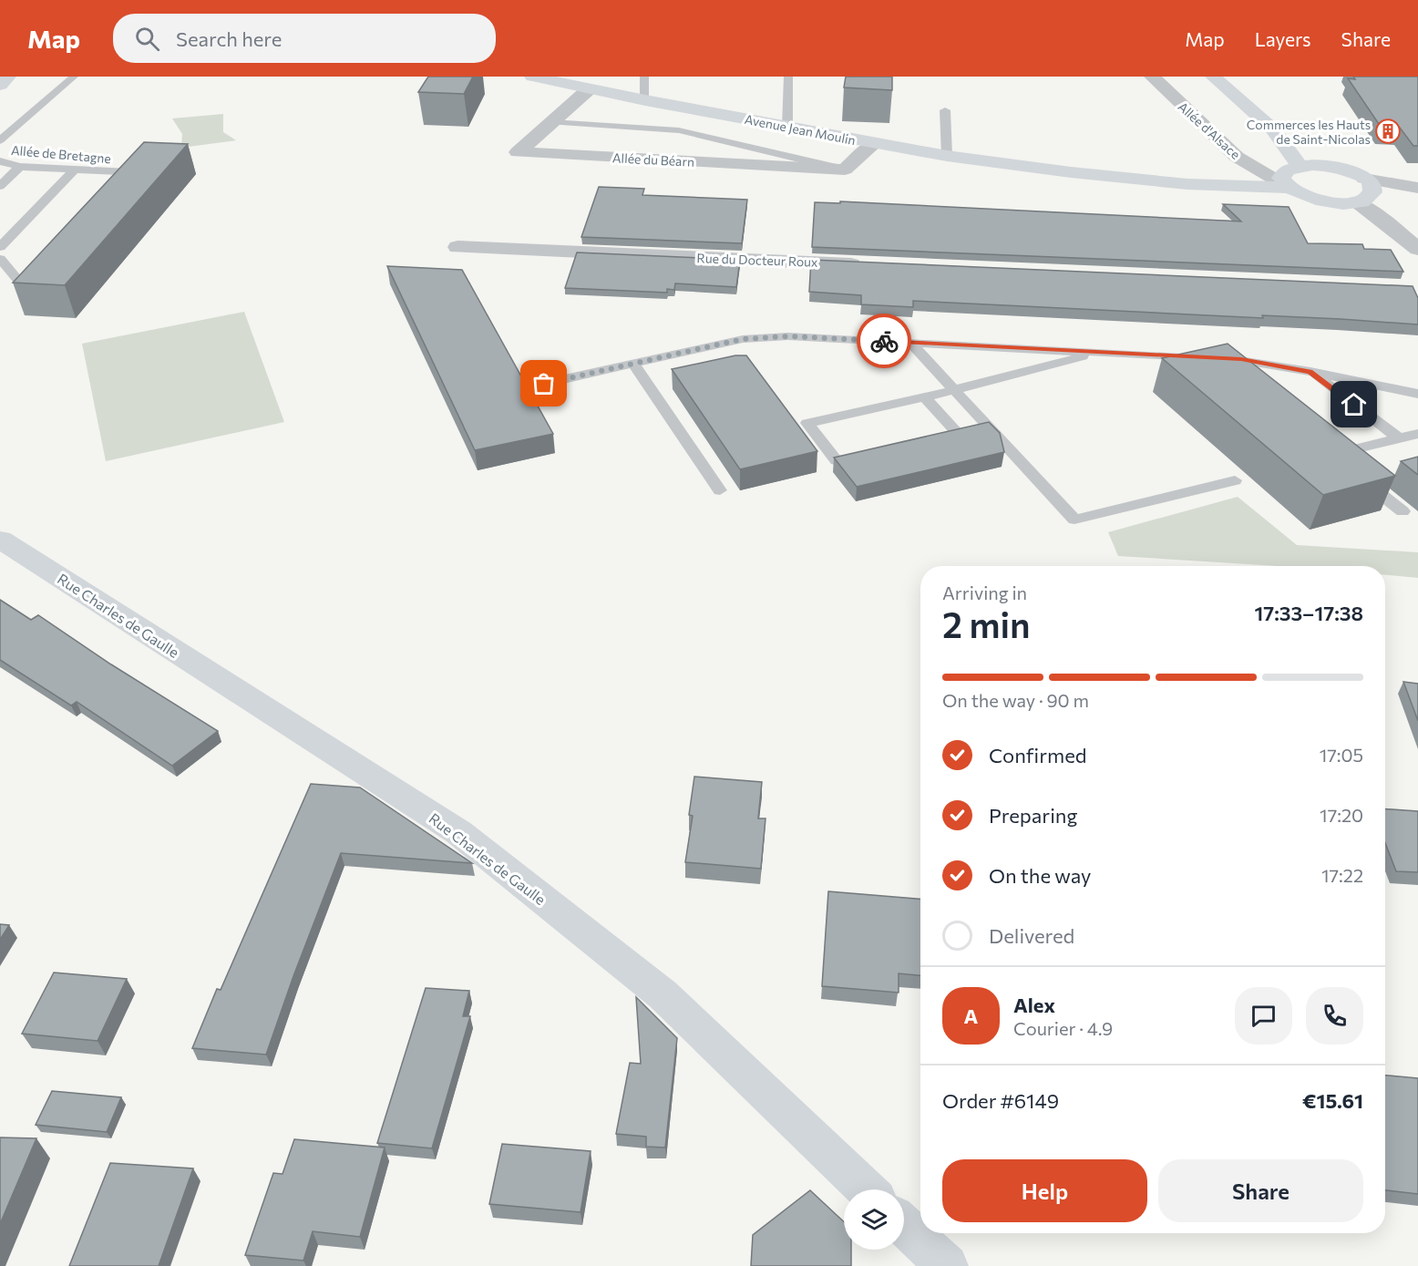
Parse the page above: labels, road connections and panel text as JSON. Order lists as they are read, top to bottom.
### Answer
{
  "streets": {
    "street": [
      "Avenue Jean Moulin",
      "Allée d'Alsace",
      "Allée du Béarn",
      "Rue du Docteur Roux",
      "Rue Charles de Gaulle"
    ],
    "lane": ["Allée de Bretagne"]
  },
  "crossings": [
    ["Avenue Jean Moulin", "Allée d'Alsace"],
    ["Avenue Jean Moulin", "Allée du Béarn"]
  ],
  "places": {
    "building": ["Commerces les Hauts de Saint-Nicolas"]
  },
  "page": {
    "header": "Map",
    "search": "Search here",
    "nav": ["Map", "Layers", "Share"],
    "heading": ["2 min", "Arriving in", "17:33–17:38"],
    "panel": [
      "Alex",
      "Courier · 4.9",
      "Order #6149",
      "€15.61"
    ],
    "bar": "On the way · 90 m",
    "list": [
      ["Confirmed", "17:05"],
      ["Preparing", "17:20"],
      ["On the way", "17:22"],
      "Delivered"
    ],
    "round": "A",
    "buttons": ["Help", "Share"]
  }
}
